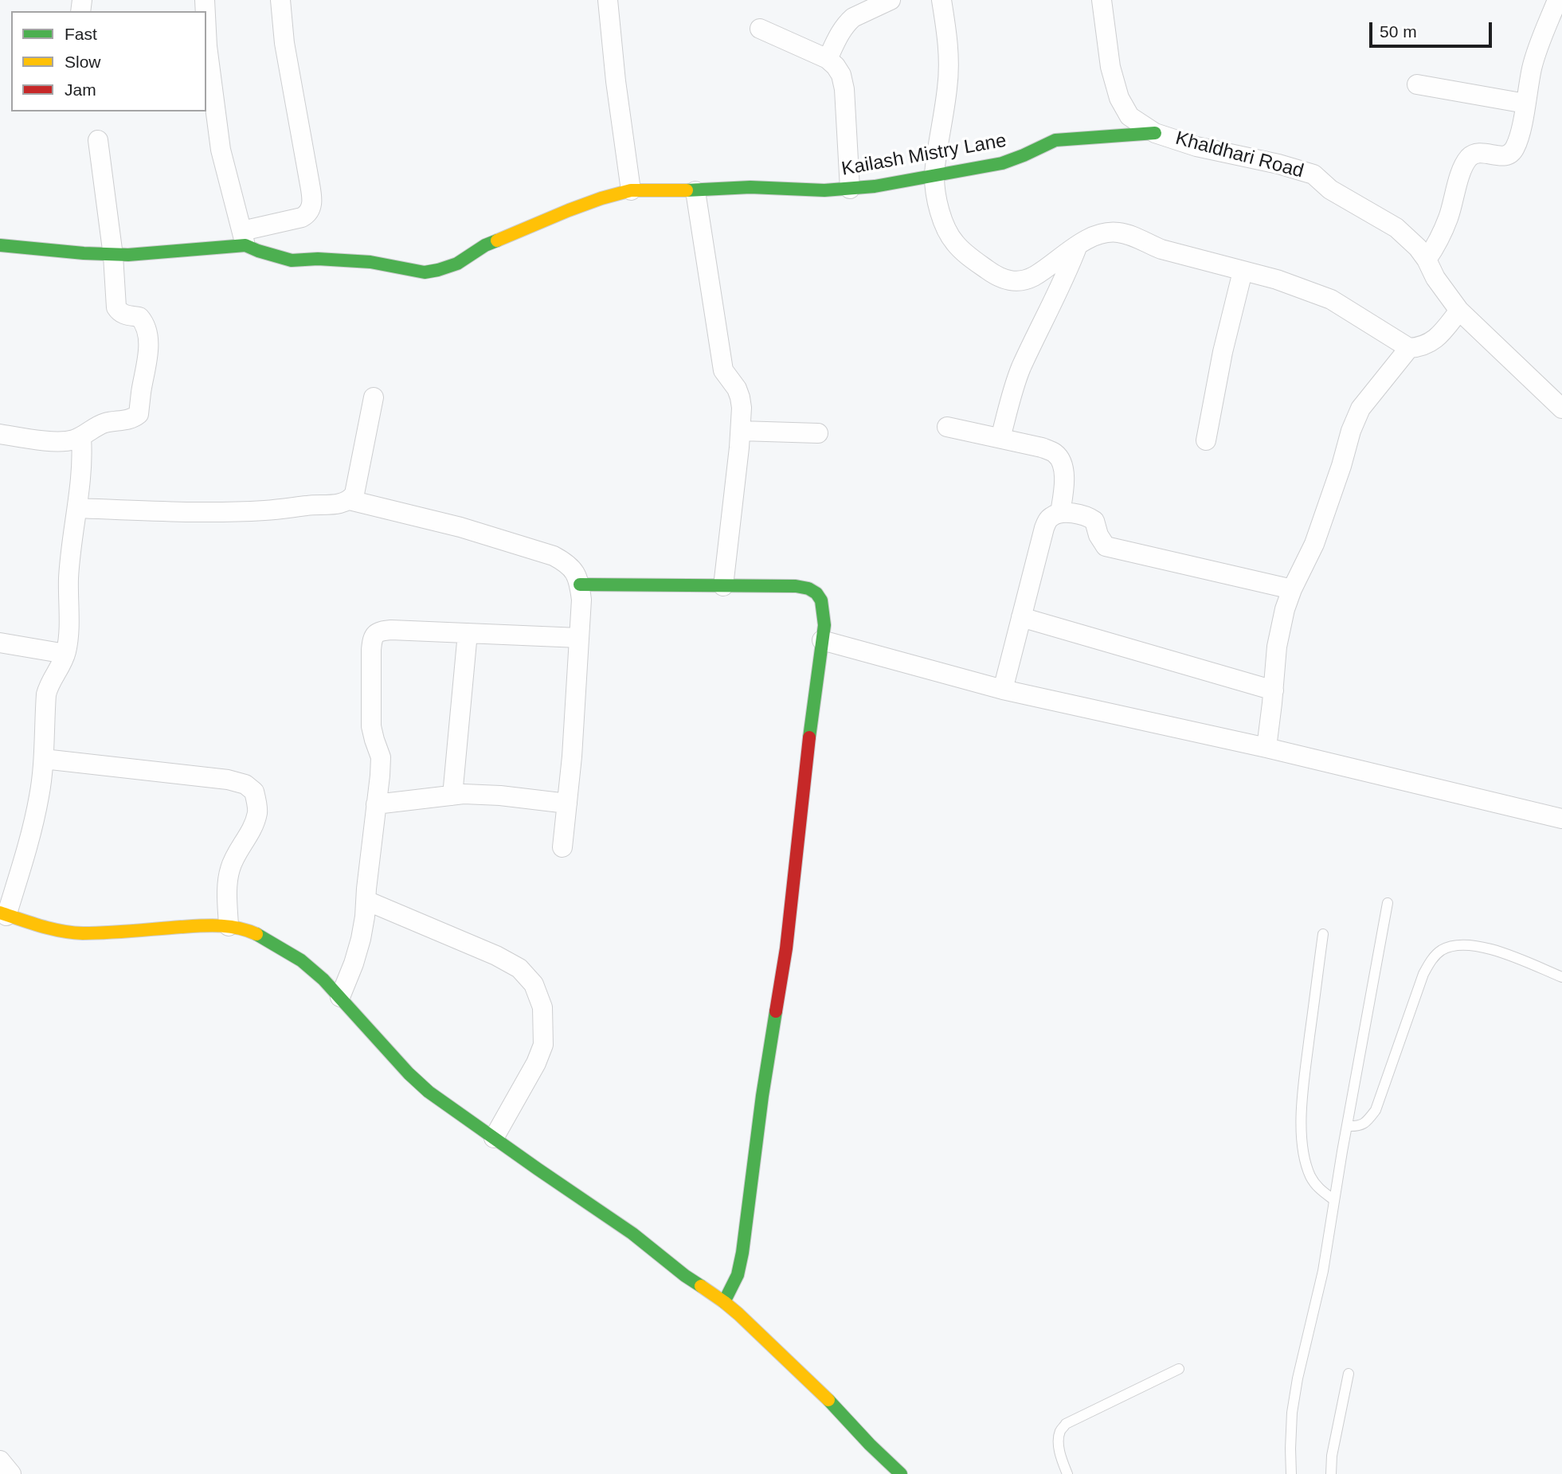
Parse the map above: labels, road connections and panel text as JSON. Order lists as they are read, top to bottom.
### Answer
{
  "streets": {
    "street": ["Kailash Mistry Lane", "Khaldhari Road"]
  },
  "crossings": [
    ["Kailash Mistry Lane", "Khaldhari Road"]
  ],
  "legend": ["Fast", "Slow", "Jam"],
  "scale_bar": "50 m"
}
